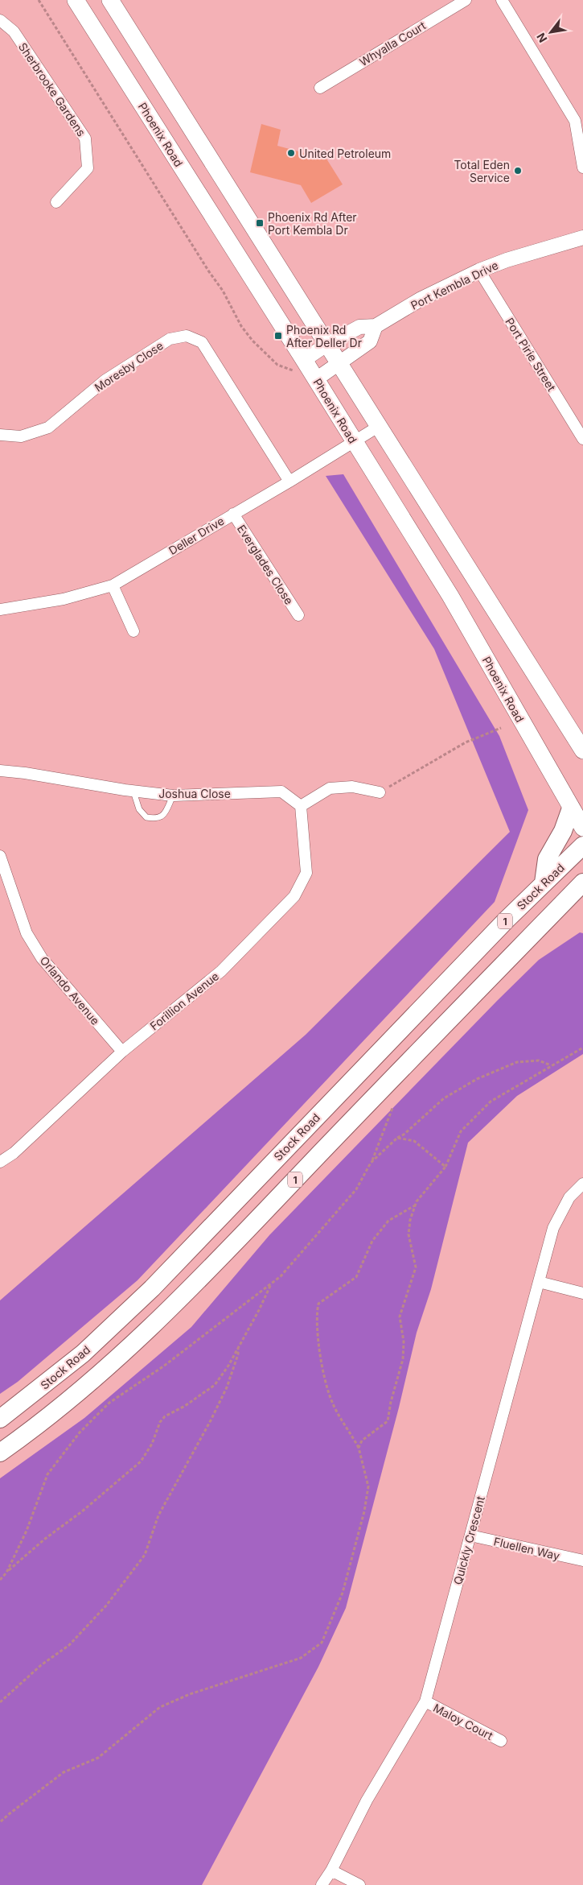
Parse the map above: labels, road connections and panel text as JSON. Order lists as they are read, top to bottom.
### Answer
{
  "streets": {
    "highway": ["Stock Road", "1"],
    "main road": ["Phoenix Road"],
    "street": [
      "Whyalla Court",
      "Sherbrooke Gardens",
      "Port Kembla Drive",
      "Port Pirie Street",
      "Moresby Close",
      "Deller Drive",
      "Everglades Close",
      "Joshua Close",
      "Orlando Avenue",
      "Forillion Avenue",
      "Quickly Crescent",
      "Fluellen Way",
      "Maloy Court"
    ]
  },
  "crossings": [
    ["Phoenix Road", "Port Kembla Drive"],
    ["Phoenix Road", "Deller Drive"],
    ["Port Kembla Drive", "Port Pirie Street"],
    ["Moresby Close", "Deller Drive"],
    ["Deller Drive", "Everglades Close"],
    ["Joshua Close", "Forillion Avenue"],
    ["Orlando Avenue", "Forillion Avenue"],
    ["Quickly Crescent", "Fluellen Way"],
    ["Quickly Crescent", "Maloy Court"]
  ],
  "places": {
    "other": ["United Petroleum", "Total Eden Service"],
    "transit": ["Phoenix Rd After Port Kembla Dr", "Phoenix Rd After Deller Dr"]
  },
  "north": "bottom left"
}
